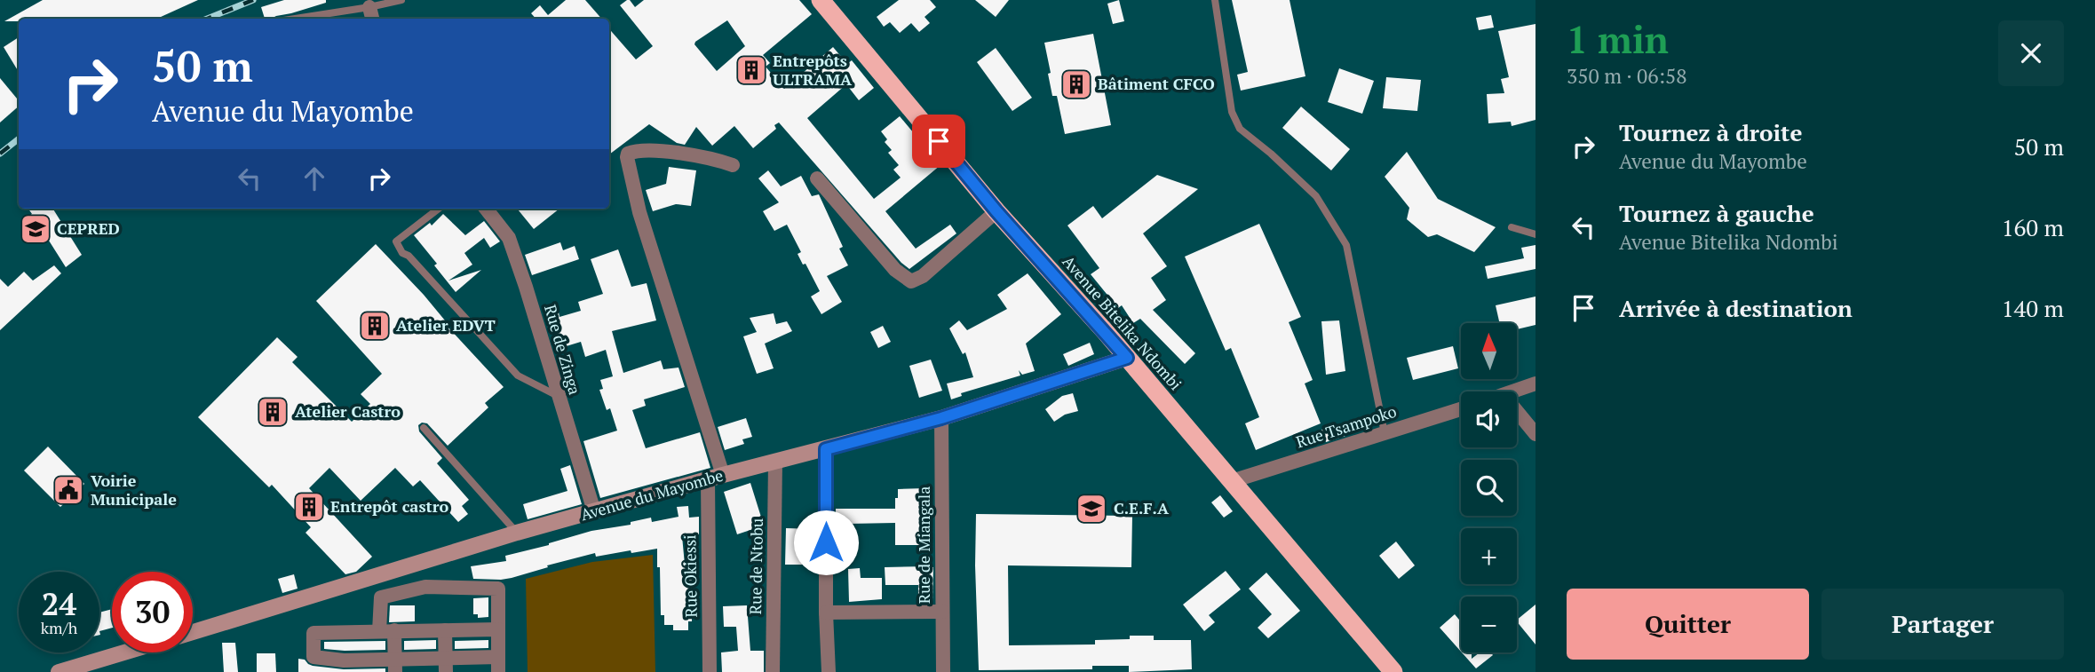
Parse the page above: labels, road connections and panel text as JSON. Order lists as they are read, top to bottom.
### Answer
{
  "streets": {
    "highway": ["Avenue Bitelika Ndombi"],
    "street": [
      "Rue de Zinga",
      "Rue Tsampoko",
      "Avenue du Mayombe",
      "Rue de Miangala",
      "Rue de Ntobu",
      "Rue Okiessi"
    ]
  },
  "crossings": [
    ["Avenue Bitelika Ndombi", "Rue Tsampoko"],
    ["Avenue Bitelika Ndombi", "Avenue du Mayombe"],
    ["Rue de Zinga", "Avenue du Mayombe"],
    ["Avenue du Mayombe", "Rue de Miangala"],
    ["Avenue du Mayombe", "Rue de Ntobu"],
    ["Avenue du Mayombe", "Rue Okiessi"]
  ],
  "places": {
    "building": [
      "Entrepôts ULTRAMA",
      "Bâtiment CFCO",
      "Atelier EDVT",
      "Atelier Castro",
      "Entrepôt castro"
    ],
    "school or university": ["CEPRED", "C.E.F.A"],
    "public building": ["Voirie Municipale"]
  },
  "north": "top",
  "page": {
    "heading": ["1 min", "350 m · 06:58"],
    "turn": ["50 m", "Avenue du Mayombe"],
    "list": [
      {
        "name": "Tournez à droite",
        "note": "Avenue du Mayombe",
        "value": "50 m"
      },
      {
        "name": "Tournez à gauche",
        "note": "Avenue Bitelika Ndombi",
        "value": "160 m"
      },
      {
        "name": "Arrivée à destination",
        "value": "140 m"
      }
    ],
    "map_buttons": ["+", "−"],
    "speed": "24 km/h",
    "limit": "30",
    "buttons": ["Quitter", "Partager"]
  }
}
